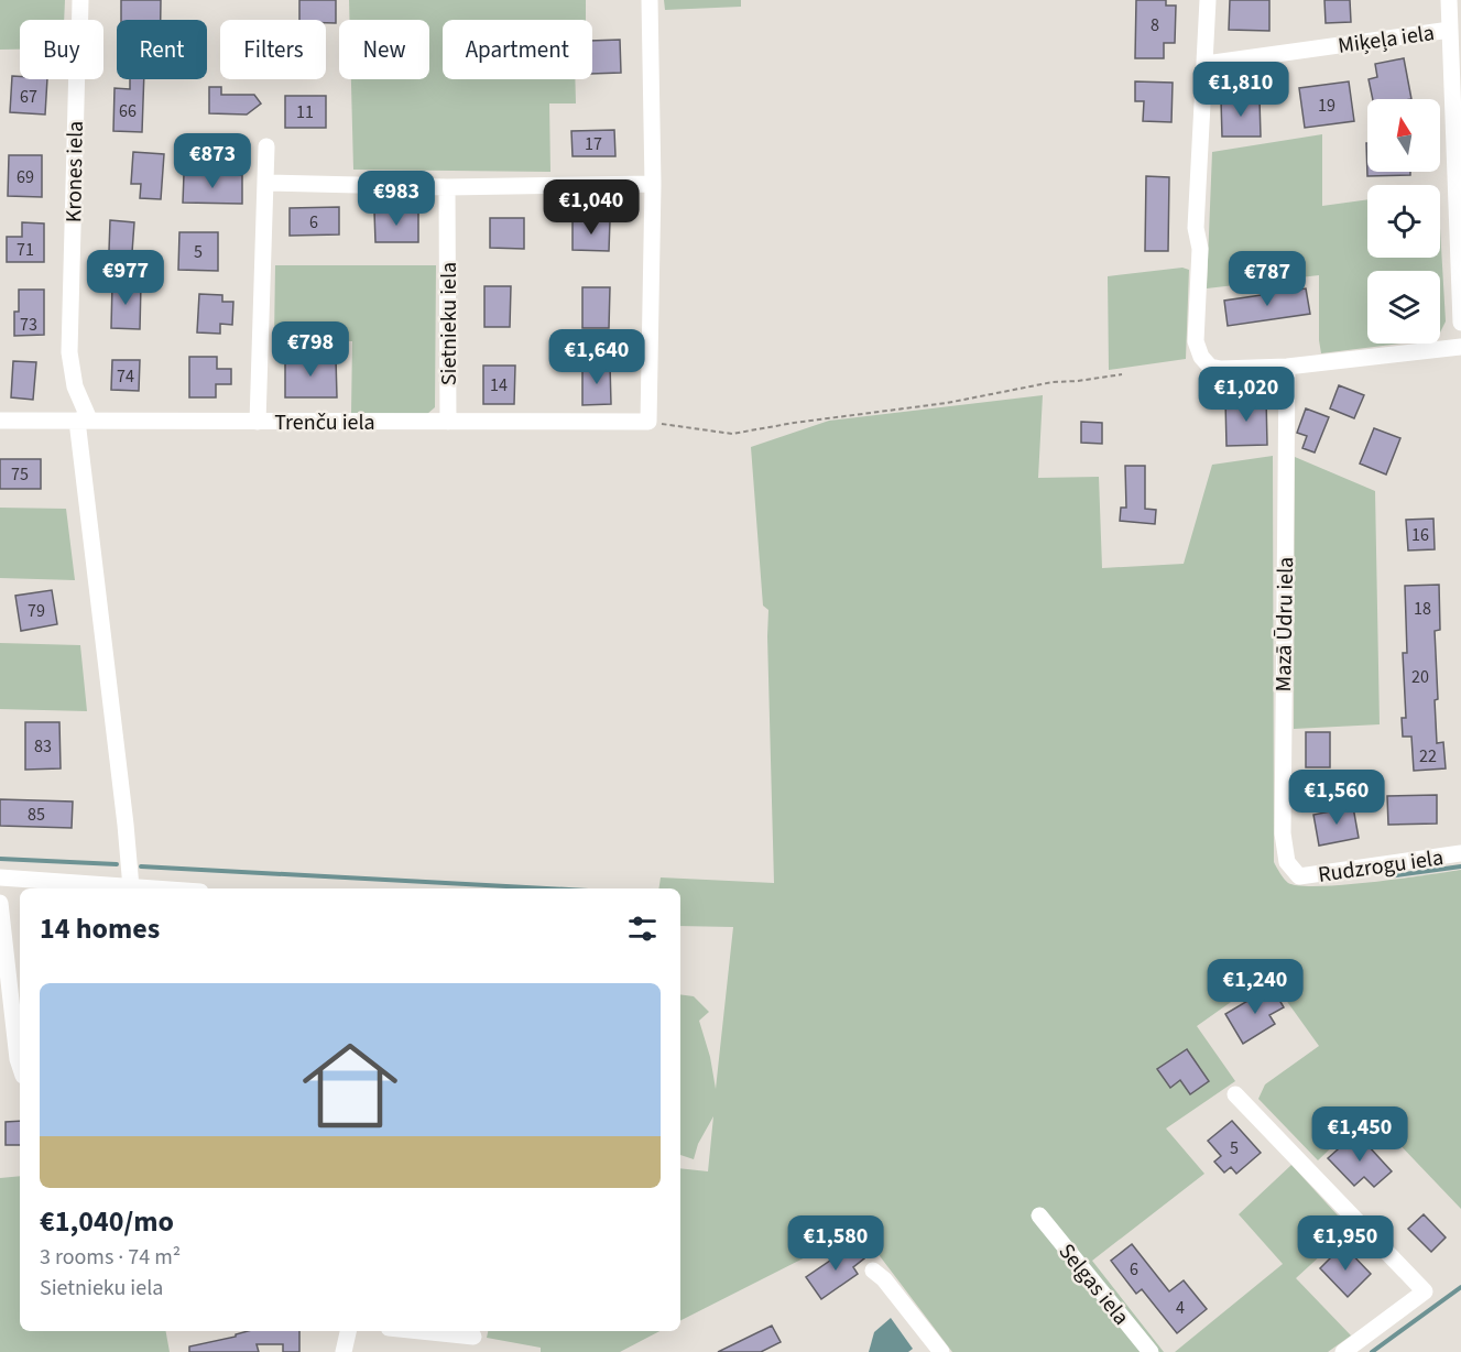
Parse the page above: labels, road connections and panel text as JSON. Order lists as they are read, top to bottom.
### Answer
{
  "streets": {
    "street": [
      "Miķeļa iela",
      "Krones iela",
      "Sietnieku iela",
      "Trenču iela",
      "Mazā Ūdru iela",
      "Rudzrogu iela",
      "Selgas iela"
    ]
  },
  "crossings": [
    ["Krones iela", "Trenču iela"],
    ["Sietnieku iela", "Trenču iela"],
    ["Mazā Ūdru iela", "Rudzrogu iela"]
  ],
  "house_numbers": [
    "8",
    "67",
    "19",
    "66",
    "11",
    "17",
    "69",
    "6",
    "71",
    "5",
    "73",
    "74",
    "14",
    "75",
    "16",
    "18",
    "79",
    "20",
    "83",
    "22",
    "85",
    "5",
    "6",
    "4"
  ],
  "north": "top",
  "page": {
    "chip": [
      "Buy",
      "Rent",
      "Filters",
      "New",
      "Apartment"
    ],
    "price": [
      "€1,810",
      "€873",
      "€983",
      "€1,040",
      "€977",
      "€787",
      "€798",
      "€1,640",
      "€1,020",
      "€1,560",
      "€1,240",
      "€1,450",
      "€1,580",
      "€1,950"
    ],
    "heading": "14 homes",
    "list": [
      {
        "name": "€1,040/mo",
        "note": "3 rooms · 74 m² · Sietnieku iela"
      }
    ]
  }
}
